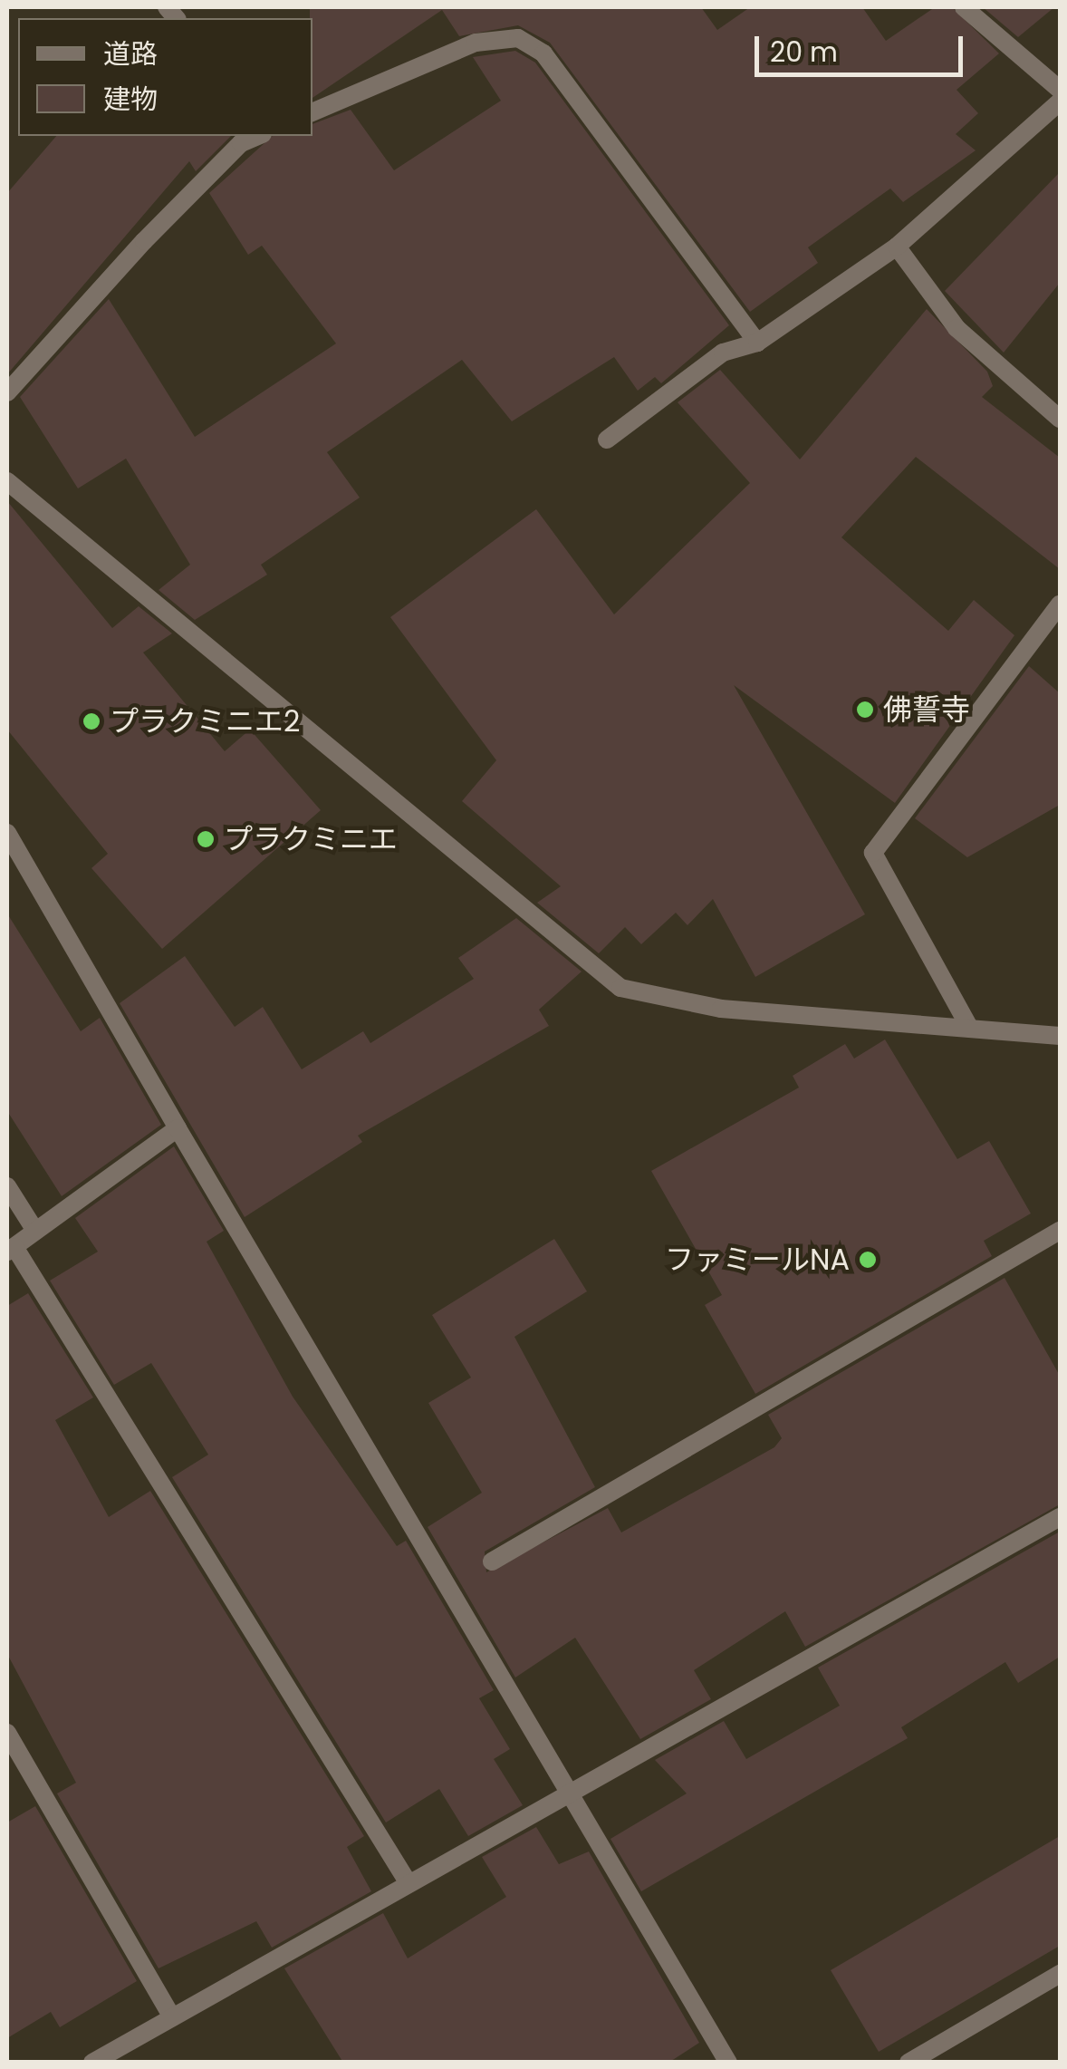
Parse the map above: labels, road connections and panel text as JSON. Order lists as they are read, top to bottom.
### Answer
{
  "places": [
    "佛誓寺",
    "プラクミニエ2",
    "プラクミニエ",
    "ファミールNA"
  ],
  "legend": ["道路", "建物"],
  "scale_bar": "20 m"
}
